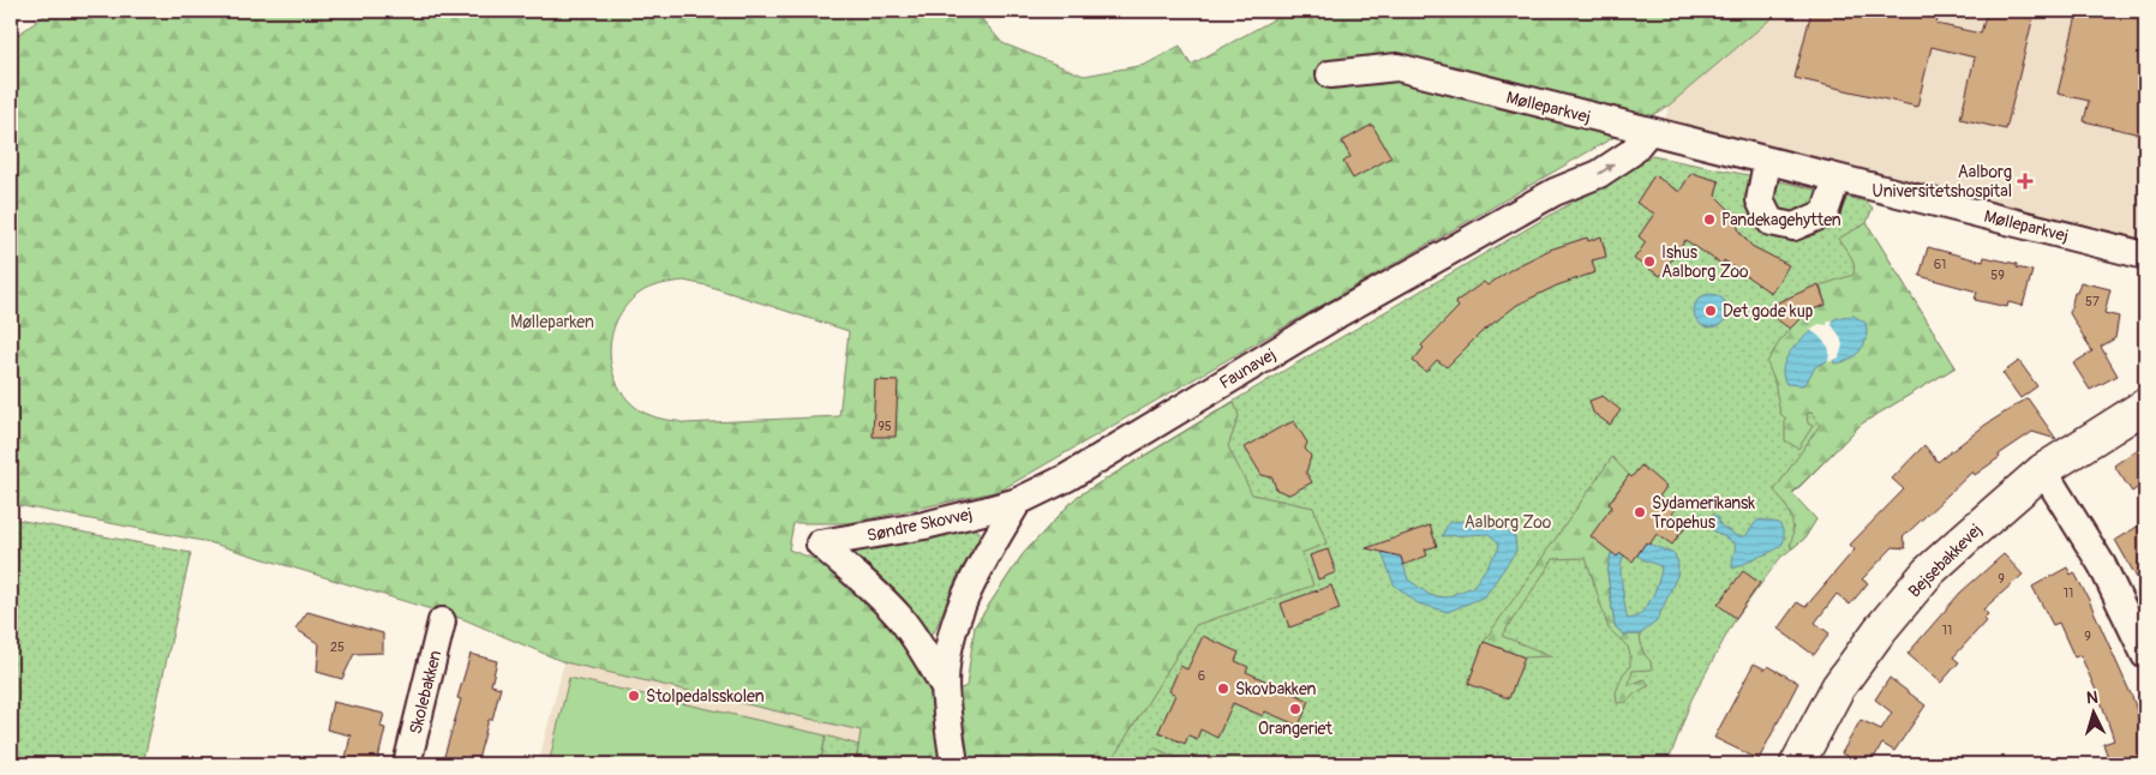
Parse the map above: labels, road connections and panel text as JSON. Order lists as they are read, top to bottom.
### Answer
{
  "streets": {
    "street": [
      "Mølleparkvej",
      "Faunavej",
      "Søndre Skovvej",
      "Bejsebakkevej",
      "Skolebakken"
    ]
  },
  "crossings": [
    ["Mølleparkvej", "Faunavej"],
    ["Faunavej", "Søndre Skovvej"]
  ],
  "one_way": ["Faunavej"],
  "parks": ["Mølleparken", "Aalborg Zoo"],
  "places": {
    "health": ["Aalborg Universitetshospital"],
    "other": [
      "Pandekagehytten",
      "Ishus Aalborg Zoo",
      "Det gode kup",
      "Sydamerikansk Tropehus",
      "Skovbakken",
      "Stolpedalsskolen",
      "Orangeriet"
    ]
  },
  "house_numbers": [
    "61",
    "59",
    "57",
    "95",
    "9",
    "11",
    "11",
    "9",
    "25",
    "6"
  ],
  "north": "top"
}
